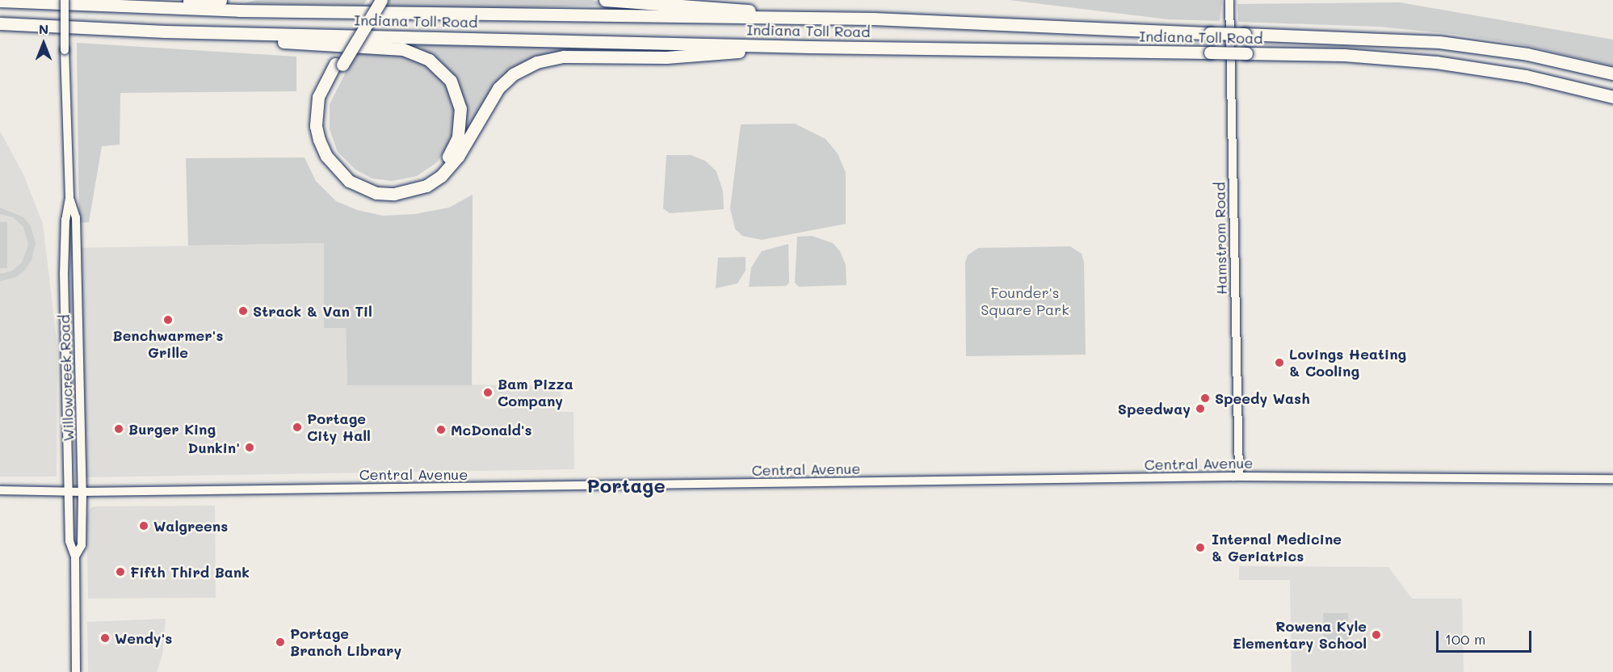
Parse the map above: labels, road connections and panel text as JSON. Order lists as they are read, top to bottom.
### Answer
{
  "streets": {
    "highway": ["Indiana Toll Road"],
    "main road": ["Hamstrom Road", "Willowcreek Road", "Central Avenue"]
  },
  "crossings": [
    ["Hamstrom Road", "Central Avenue"],
    ["Willowcreek Road", "Central Avenue"]
  ],
  "districts": ["Portage"],
  "parks": ["Founder's Square Park"],
  "places": [
    "Strack & Van Til",
    "Benchwarmer's Grille",
    "Lovings Heating & Cooling",
    "Bam Pizza Company",
    "Speedy Wash",
    "Speedway",
    "Portage City Hall",
    "Burger King",
    "McDonald's",
    "Dunkin'",
    "Walgreens",
    "Internal Medicine & Geriatrics",
    "Fifth Third Bank",
    "Rowena Kyle Elementary School",
    "Wendy's",
    "Portage Branch Library"
  ],
  "scale_bar": "100 m",
  "north": "top"
}
